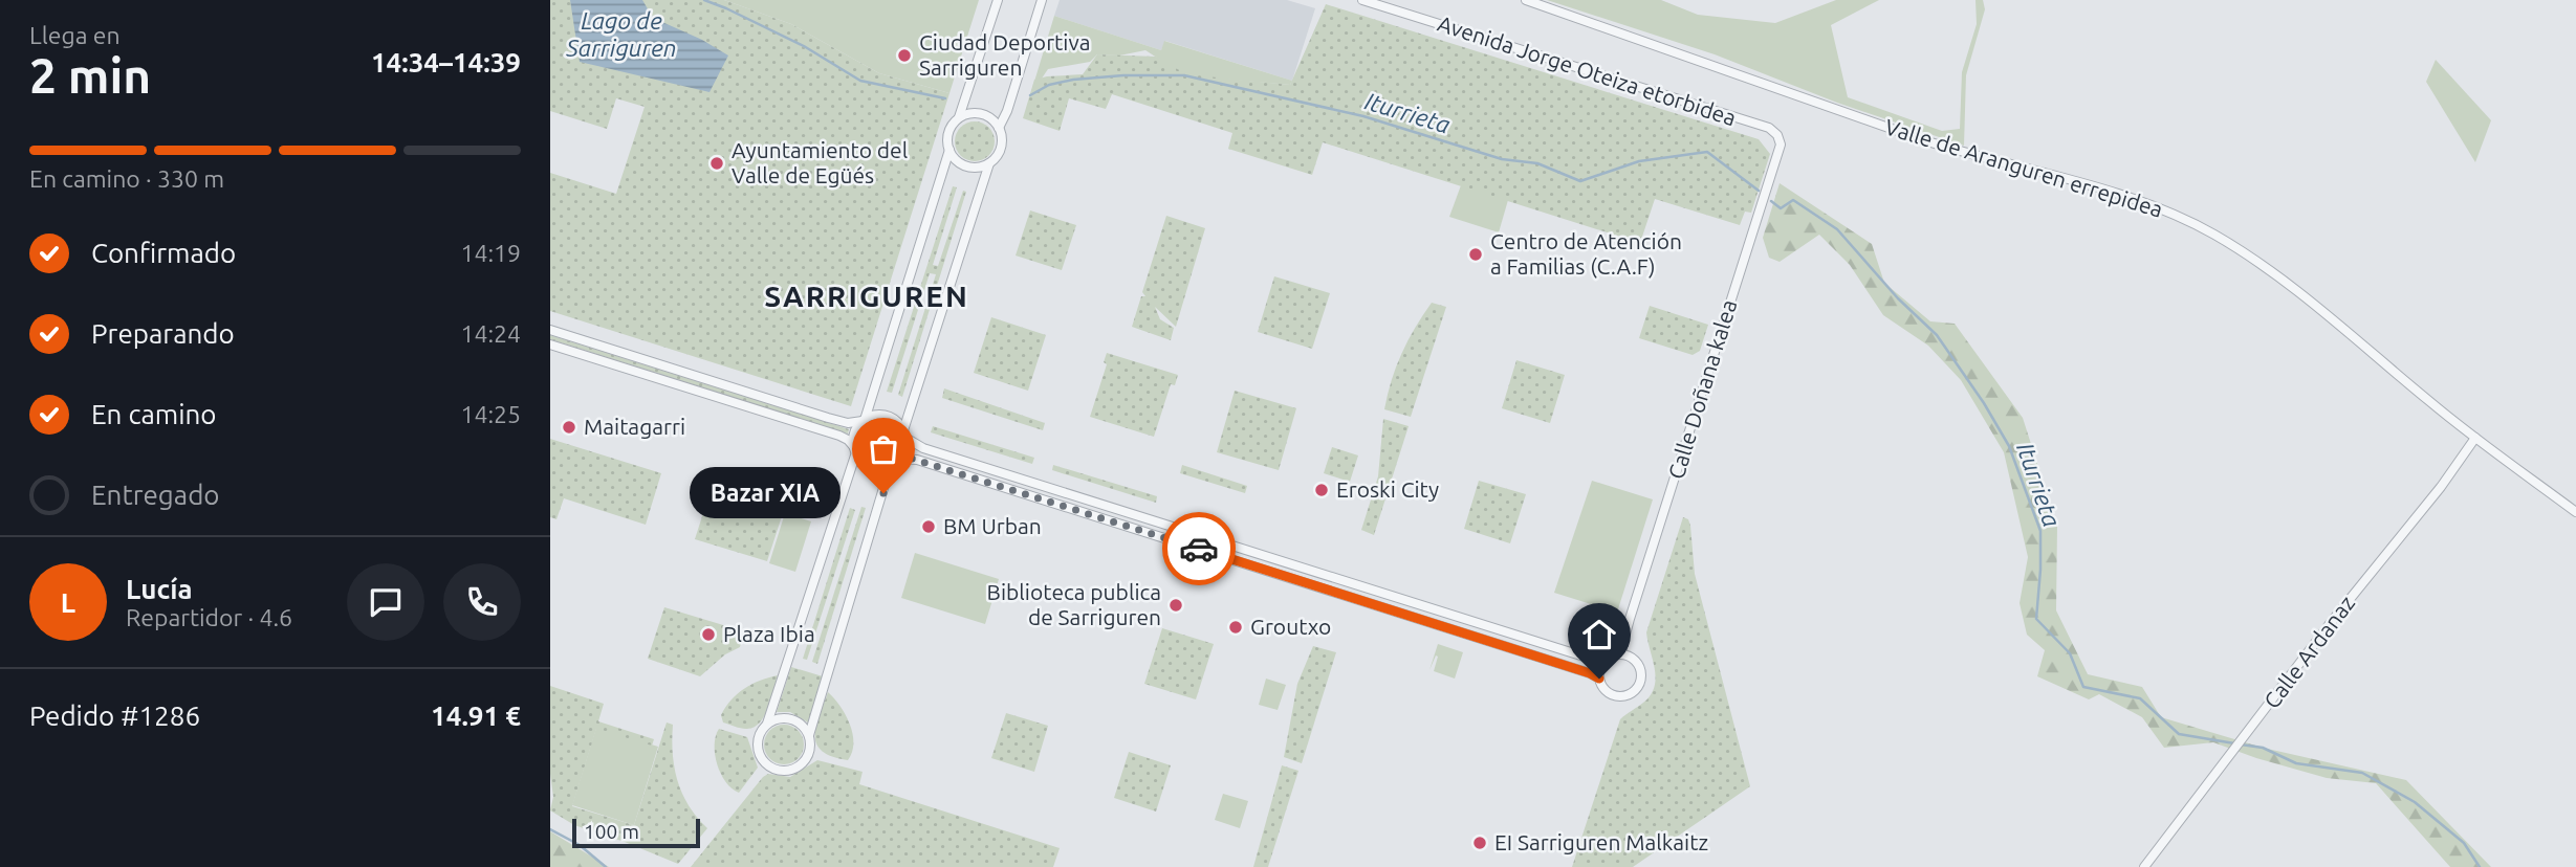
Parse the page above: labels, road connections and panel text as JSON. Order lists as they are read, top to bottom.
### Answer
{
  "streets": {
    "street": [
      "Avenida Jorge Oteiza etorbidea",
      "Valle de Aranguren errepidea",
      "Calle Doñana kalea",
      "Calle Ardanaz"
    ]
  },
  "crossings": [
    ["Avenida Jorge Oteiza etorbidea", "Calle Doñana kalea"],
    ["Valle de Aranguren errepidea", "Calle Ardanaz"]
  ],
  "districts": ["SARRIGUREN"],
  "water": ["Lago de Sarriguren", "Iturrieta"],
  "places": [
    "Ciudad Deportiva Sarriguren",
    "Ayuntamiento del Valle de Egüés",
    "Centro de Atención a Familias (C.A.F)",
    "Maitagarri",
    "Eroski City",
    "Bazar XIA",
    "BM Urban",
    "Biblioteca publica de Sarriguren",
    "Groutxo",
    "Plaza Ibia",
    "EI Sarriguren Malkaitz"
  ],
  "scale_bar": "100 m",
  "page": {
    "heading": ["2 min", "Llega en", "14:34–14:39"],
    "panel": [
      "Lucía",
      "Repartidor · 4.6",
      "Pedido #1286",
      "14.91 €"
    ],
    "bar": "En camino · 330 m",
    "list": [
      ["Confirmado", "14:19"],
      ["Preparando", "14:24"],
      ["En camino", "14:25"],
      "Entregado"
    ],
    "bubble": "Bazar XIA",
    "round": "L",
    "scale": "100 m"
  }
}
